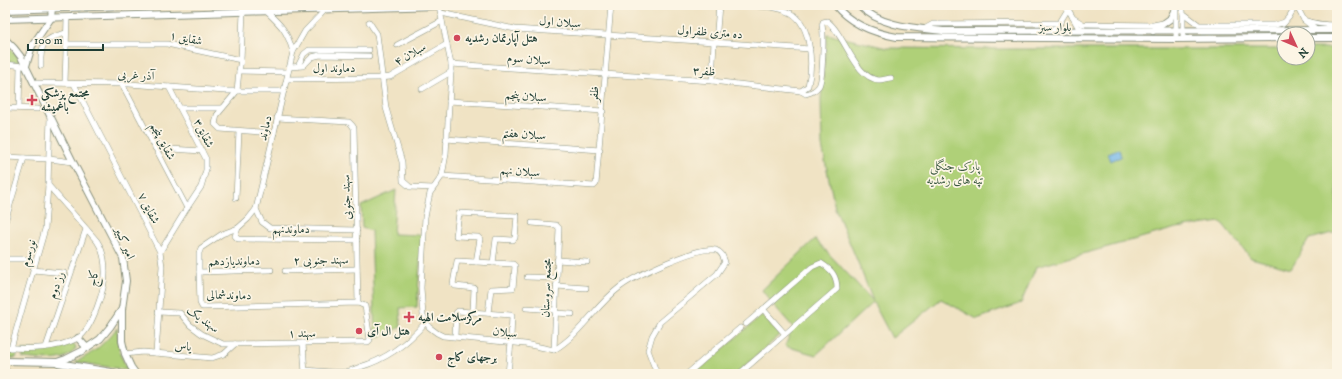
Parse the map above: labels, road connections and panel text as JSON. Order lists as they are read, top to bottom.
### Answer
{
  "streets": {
    "main road": ["بلوار سبز", "امیر کبیر"],
    "street": [
      "سبلان اول",
      "ده متری ظفراول",
      "شقایق ۱",
      "سبلان ۴",
      "سبلان سوم",
      "دماوند اول",
      "ظفر۳",
      "آذر غربی",
      "ظفر",
      "سبلان پنجم",
      "دماوند",
      "شقایق۳",
      "سبلان هفتم",
      "شقایق پنجم",
      "سبلان نهم",
      "سهند جنوبی",
      "شقایق ۷",
      "دماوندنهم",
      "نورسوم",
      "سهند جنوبی ۲",
      "دماوندیازدهم",
      "کاج",
      "رز دوم",
      "مجتمع سروستان",
      "دماوندشمالی",
      "سهند یک",
      "سبلان",
      "سهند ۱",
      "یاس"
    ]
  },
  "crossings": [
    ["سبلان اول", "ده متری ظفراول"],
    ["سبلان اول", "ظفر"],
    ["ده متری ظفراول", "ظفر"],
    ["سبلان ۴", "دماوند اول"],
    ["سبلان سوم", "ظفر۳"],
    ["سبلان سوم", "ظفر"],
    ["دماوند اول", "دماوند"],
    ["ظفر۳", "ظفر"],
    ["آذر غربی", "دماوند"],
    ["آذر غربی", "شقایق۳"],
    ["آذر غربی", "شقایق پنجم"],
    ["آذر غربی", "شقایق ۷"],
    ["آذر غربی", "امیر کبیر"],
    ["ظفر", "سبلان پنجم"],
    ["ظفر", "سبلان هفتم"],
    ["ظفر", "سبلان نهم"],
    ["دماوند", "سهند جنوبی"],
    ["دماوند", "دماوندشمالی"],
    ["شقایق۳", "شقایق پنجم"],
    ["شقایق۳", "شقایق ۷"],
    ["سهند جنوبی", "دماوندنهم"],
    ["سهند جنوبی", "سهند جنوبی ۲"],
    ["سهند جنوبی", "دماوندشمالی"],
    ["سهند جنوبی", "سهند ۱"],
    ["شقایق ۷", "سهند یک"],
    ["شقایق ۷", "یاس"],
    ["دماوندنهم", "دماوندشمالی"],
    ["نورسوم", "کاج"],
    ["دماوندیازدهم", "دماوندشمالی"],
    ["کاج", "رز دوم"],
    ["مجتمع سروستان", "سبلان"],
    ["سهند یک", "سهند ۱"],
    ["سهند یک", "یاس"],
    ["سهند ۱", "یاس"]
  ],
  "parks": ["پارک جنگلی تپه های رشدیه"],
  "places": {
    "other": ["هتل آپارتمان رشدیه", "هتل ال آی", "برجهای کاج"],
    "health": ["مجتمع پزشکی باغمیشه", "مرکزسلامت الهیه"]
  },
  "scale_bar": "100 m",
  "north": "bottom right"
}
